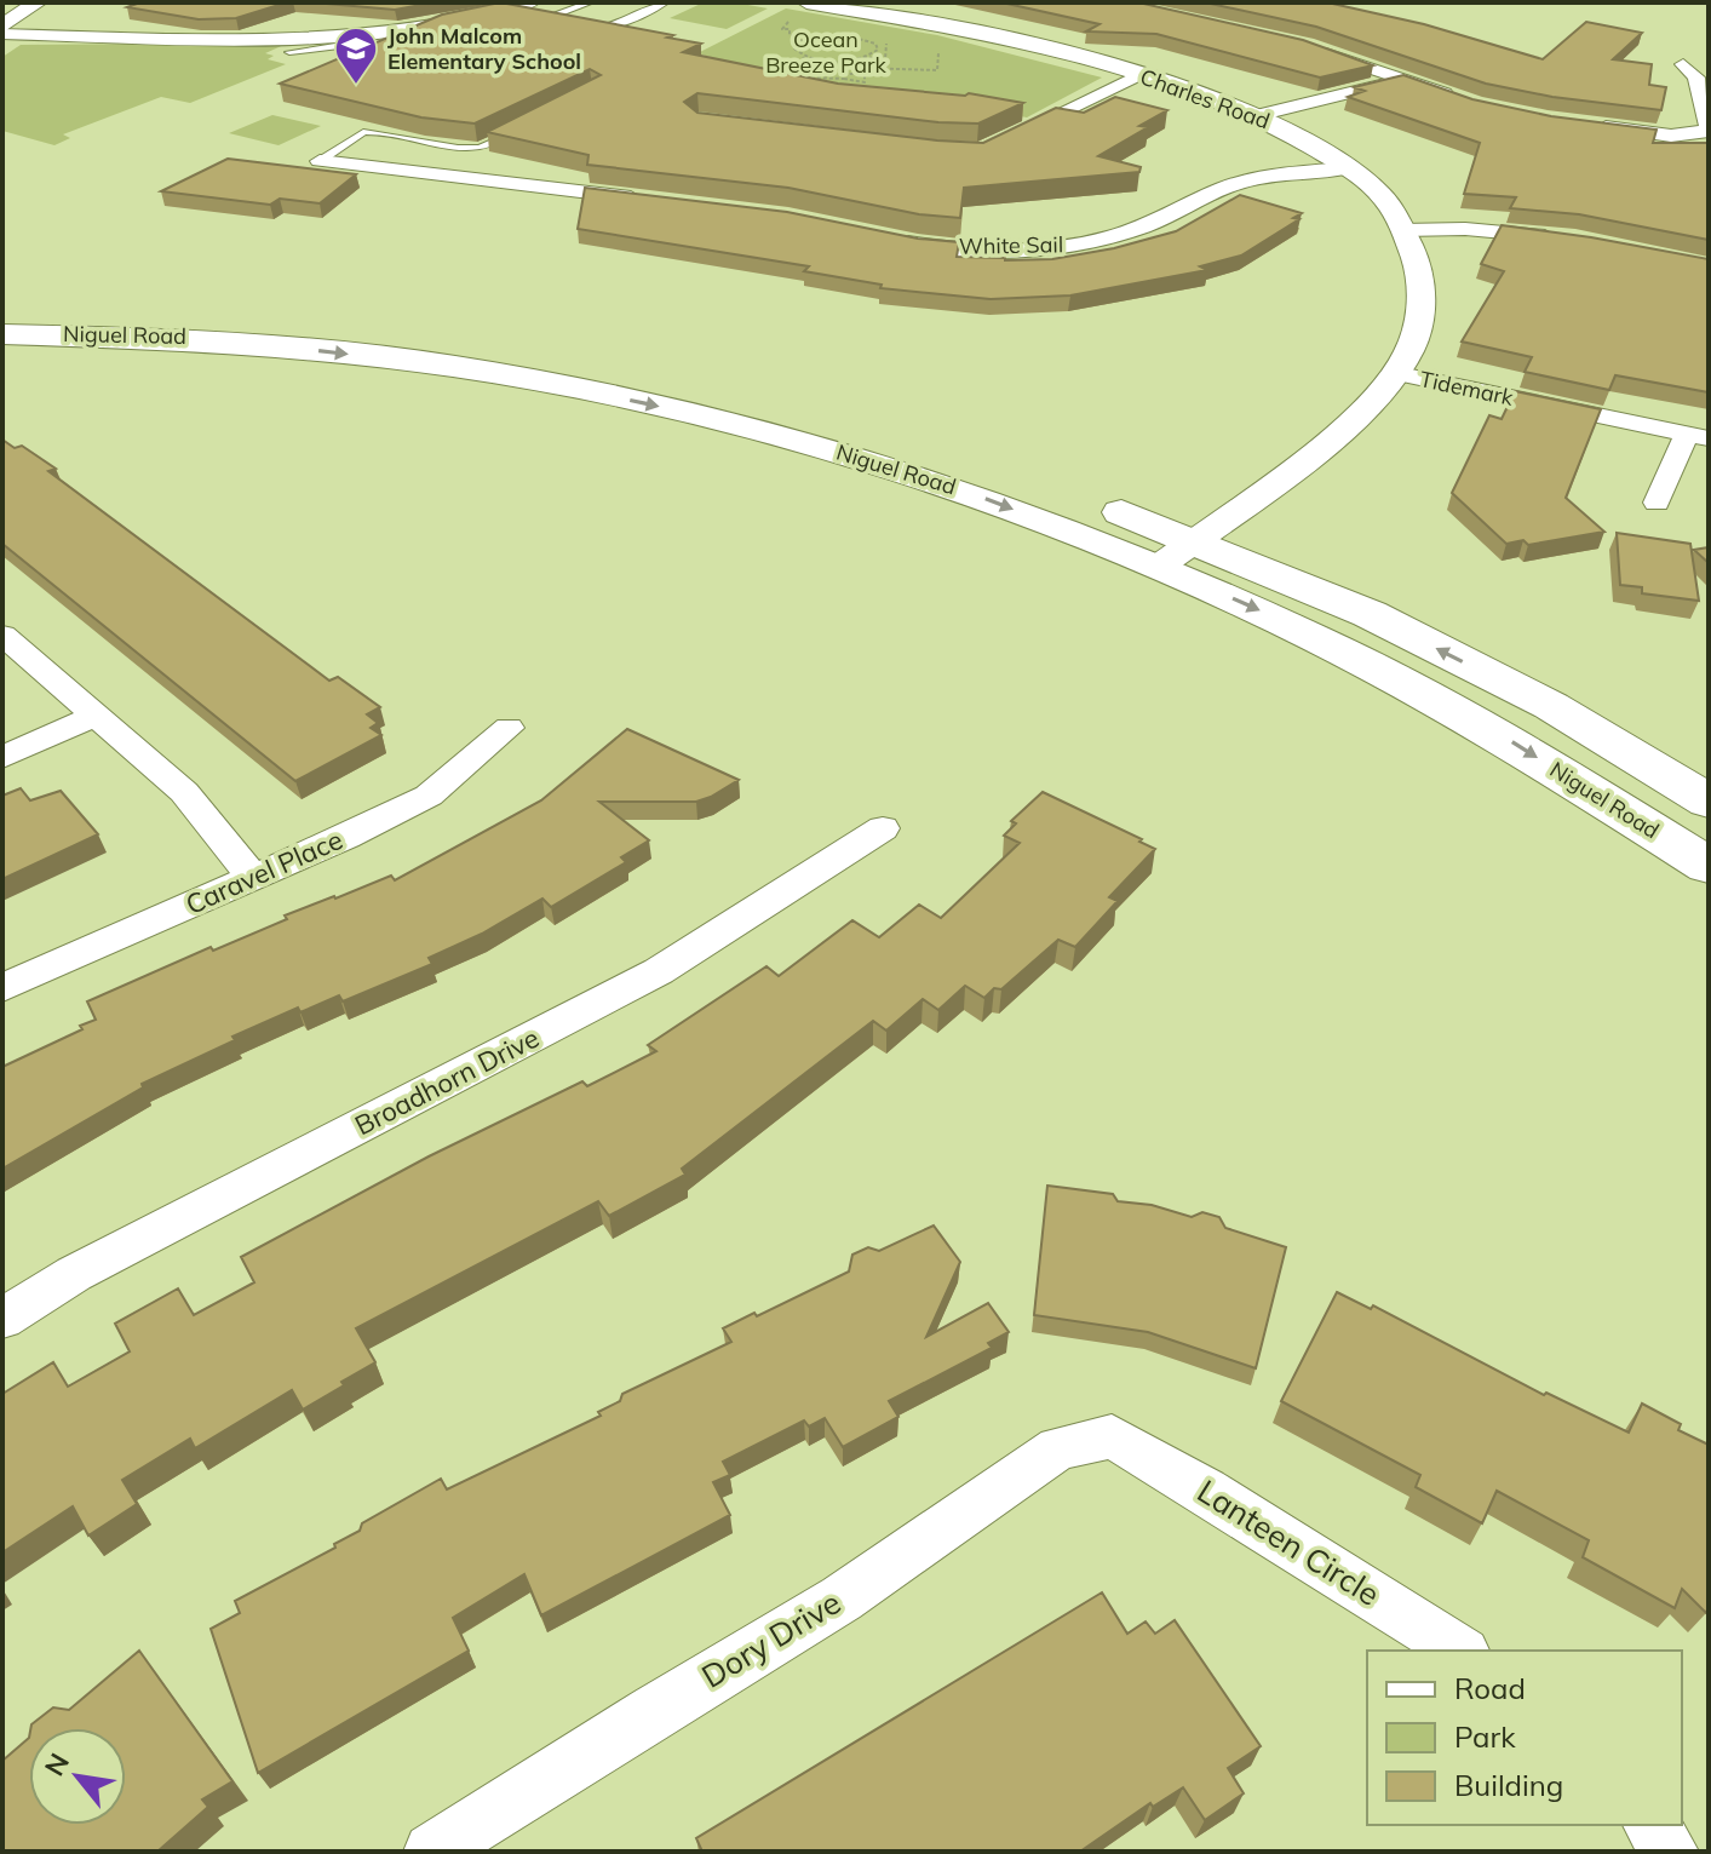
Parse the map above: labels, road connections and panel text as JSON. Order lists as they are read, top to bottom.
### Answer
{
  "streets": {
    "main road": ["Niguel Road"],
    "street": [
      "Charles Road",
      "White Sail",
      "Tidemark",
      "Caravel Place",
      "Broadhorn Drive",
      "Lanteen Circle",
      "Dory Drive"
    ]
  },
  "crossings": [
    ["Charles Road", "White Sail"],
    ["Charles Road", "Niguel Road"],
    ["Charles Road", "Tidemark"],
    ["Lanteen Circle", "Dory Drive"]
  ],
  "parks": ["Ocean Breeze Park"],
  "places": {
    "school or university": ["John Malcom Elementary School"]
  },
  "legend": ["Road", "Park", "Building"],
  "north": "top left"
}
